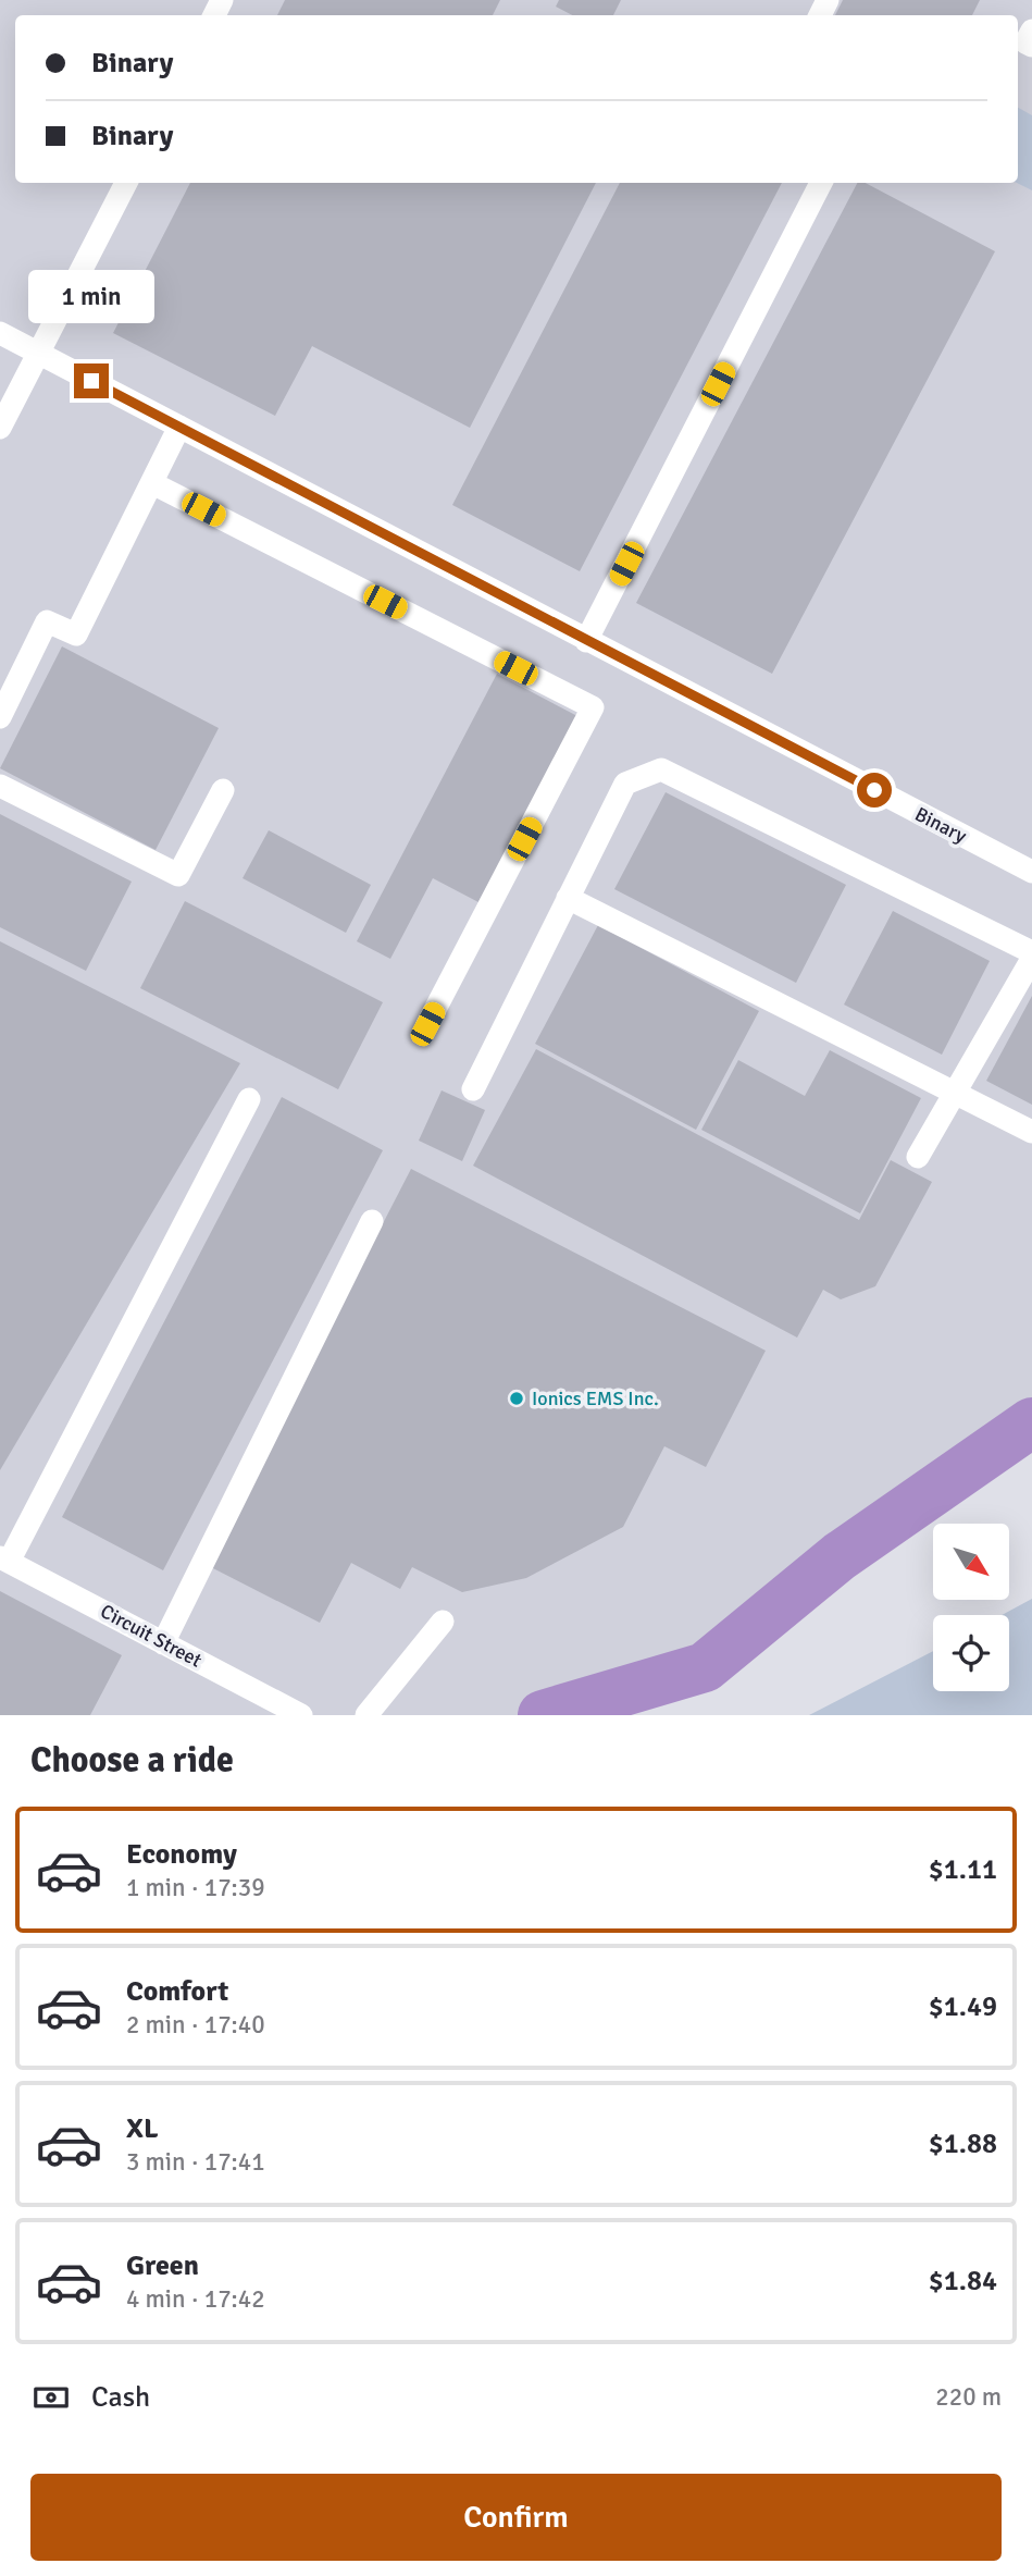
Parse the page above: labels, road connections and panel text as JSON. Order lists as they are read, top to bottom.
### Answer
{
  "streets": {
    "street": ["Binary", "Circuit Street"]
  },
  "places": ["Ionics EMS Inc."],
  "north": "bottom right",
  "page": {
    "banner": ["Binary", "Binary"],
    "bubble": "1 min",
    "heading": "Choose a ride",
    "list": [
      {
        "name": "Economy",
        "note": "1 min · 17:39",
        "value": "$1.11"
      },
      {
        "name": "Comfort",
        "note": "2 min · 17:40",
        "value": "$1.49"
      },
      {
        "name": "XL",
        "note": "3 min · 17:41",
        "value": "$1.88"
      },
      {
        "name": "Green",
        "note": "4 min · 17:42",
        "value": "$1.84"
      }
    ],
    "pay": ["Cash", "220 m"],
    "buttons": "Confirm"
  }
}
